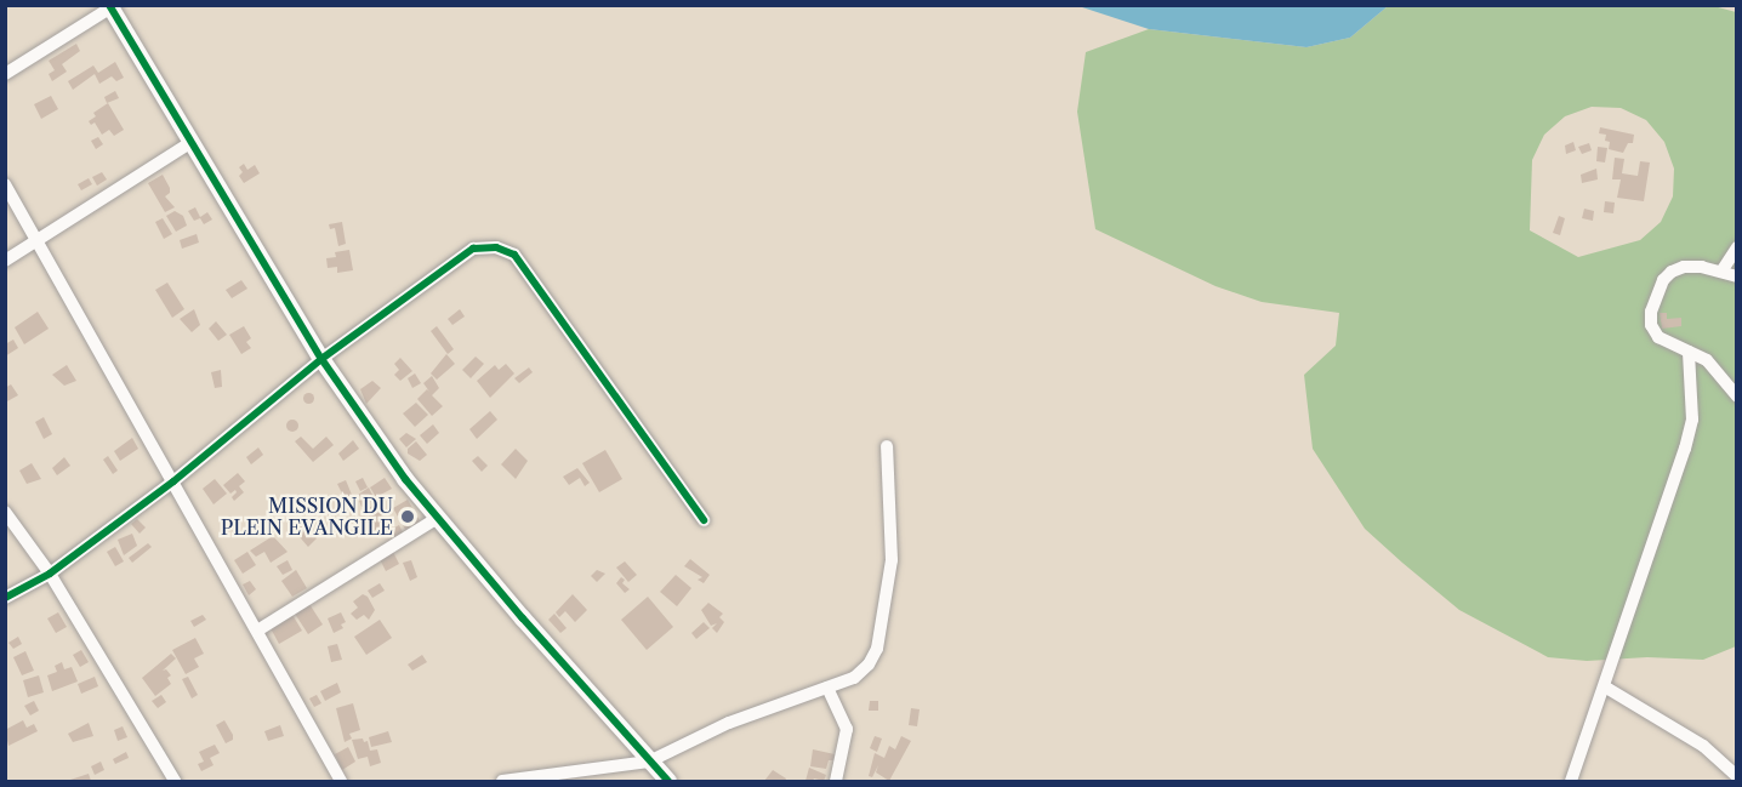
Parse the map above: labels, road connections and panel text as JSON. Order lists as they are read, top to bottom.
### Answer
{
  "places": ["MISSION DU PLEIN EVANGILE"]
}
